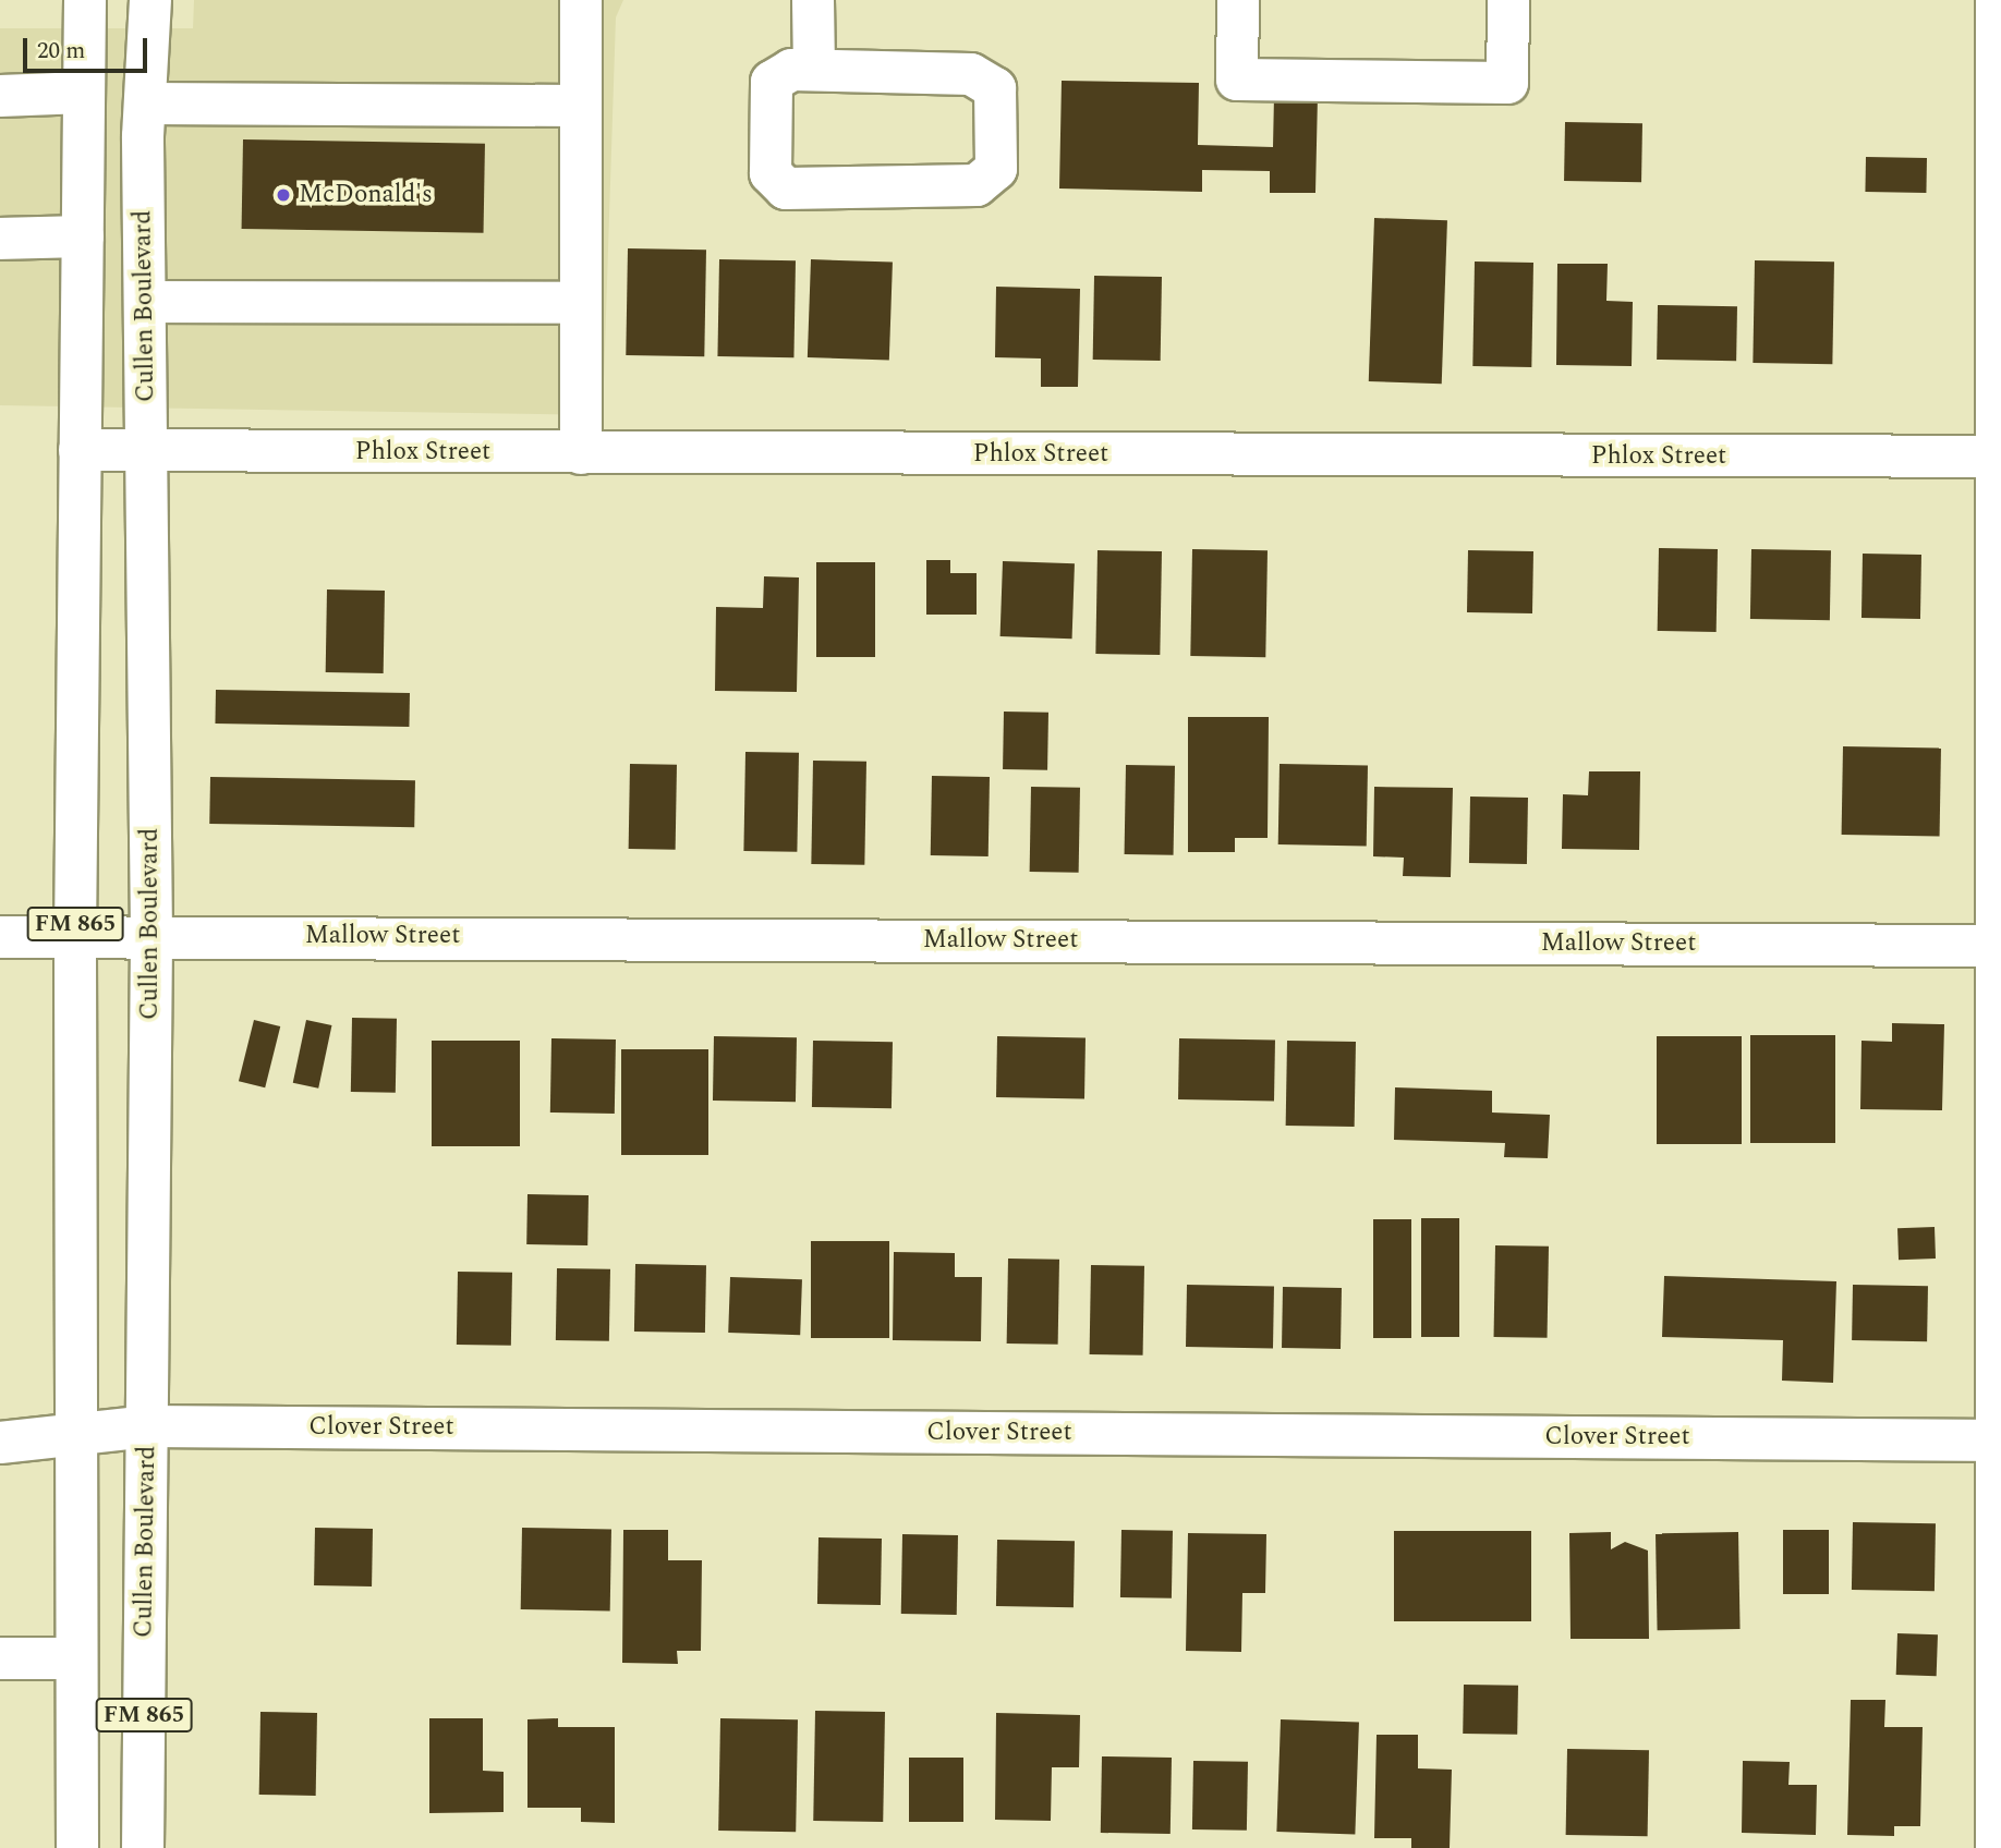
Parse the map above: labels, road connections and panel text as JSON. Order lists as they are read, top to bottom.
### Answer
{
  "streets": {
    "street": [
      "Cullen Boulevard",
      "Phlox Street",
      "FM 865",
      "Mallow Street",
      "Clover Street"
    ]
  },
  "crossings": [
    ["Cullen Boulevard", "Phlox Street"],
    ["Cullen Boulevard", "Mallow Street"],
    ["Cullen Boulevard", "Clover Street"],
    ["Phlox Street", "FM 865"],
    ["FM 865", "Mallow Street"],
    ["FM 865", "Clover Street"]
  ],
  "places": ["McDonald's"],
  "scale_bar": "20 m"
}
